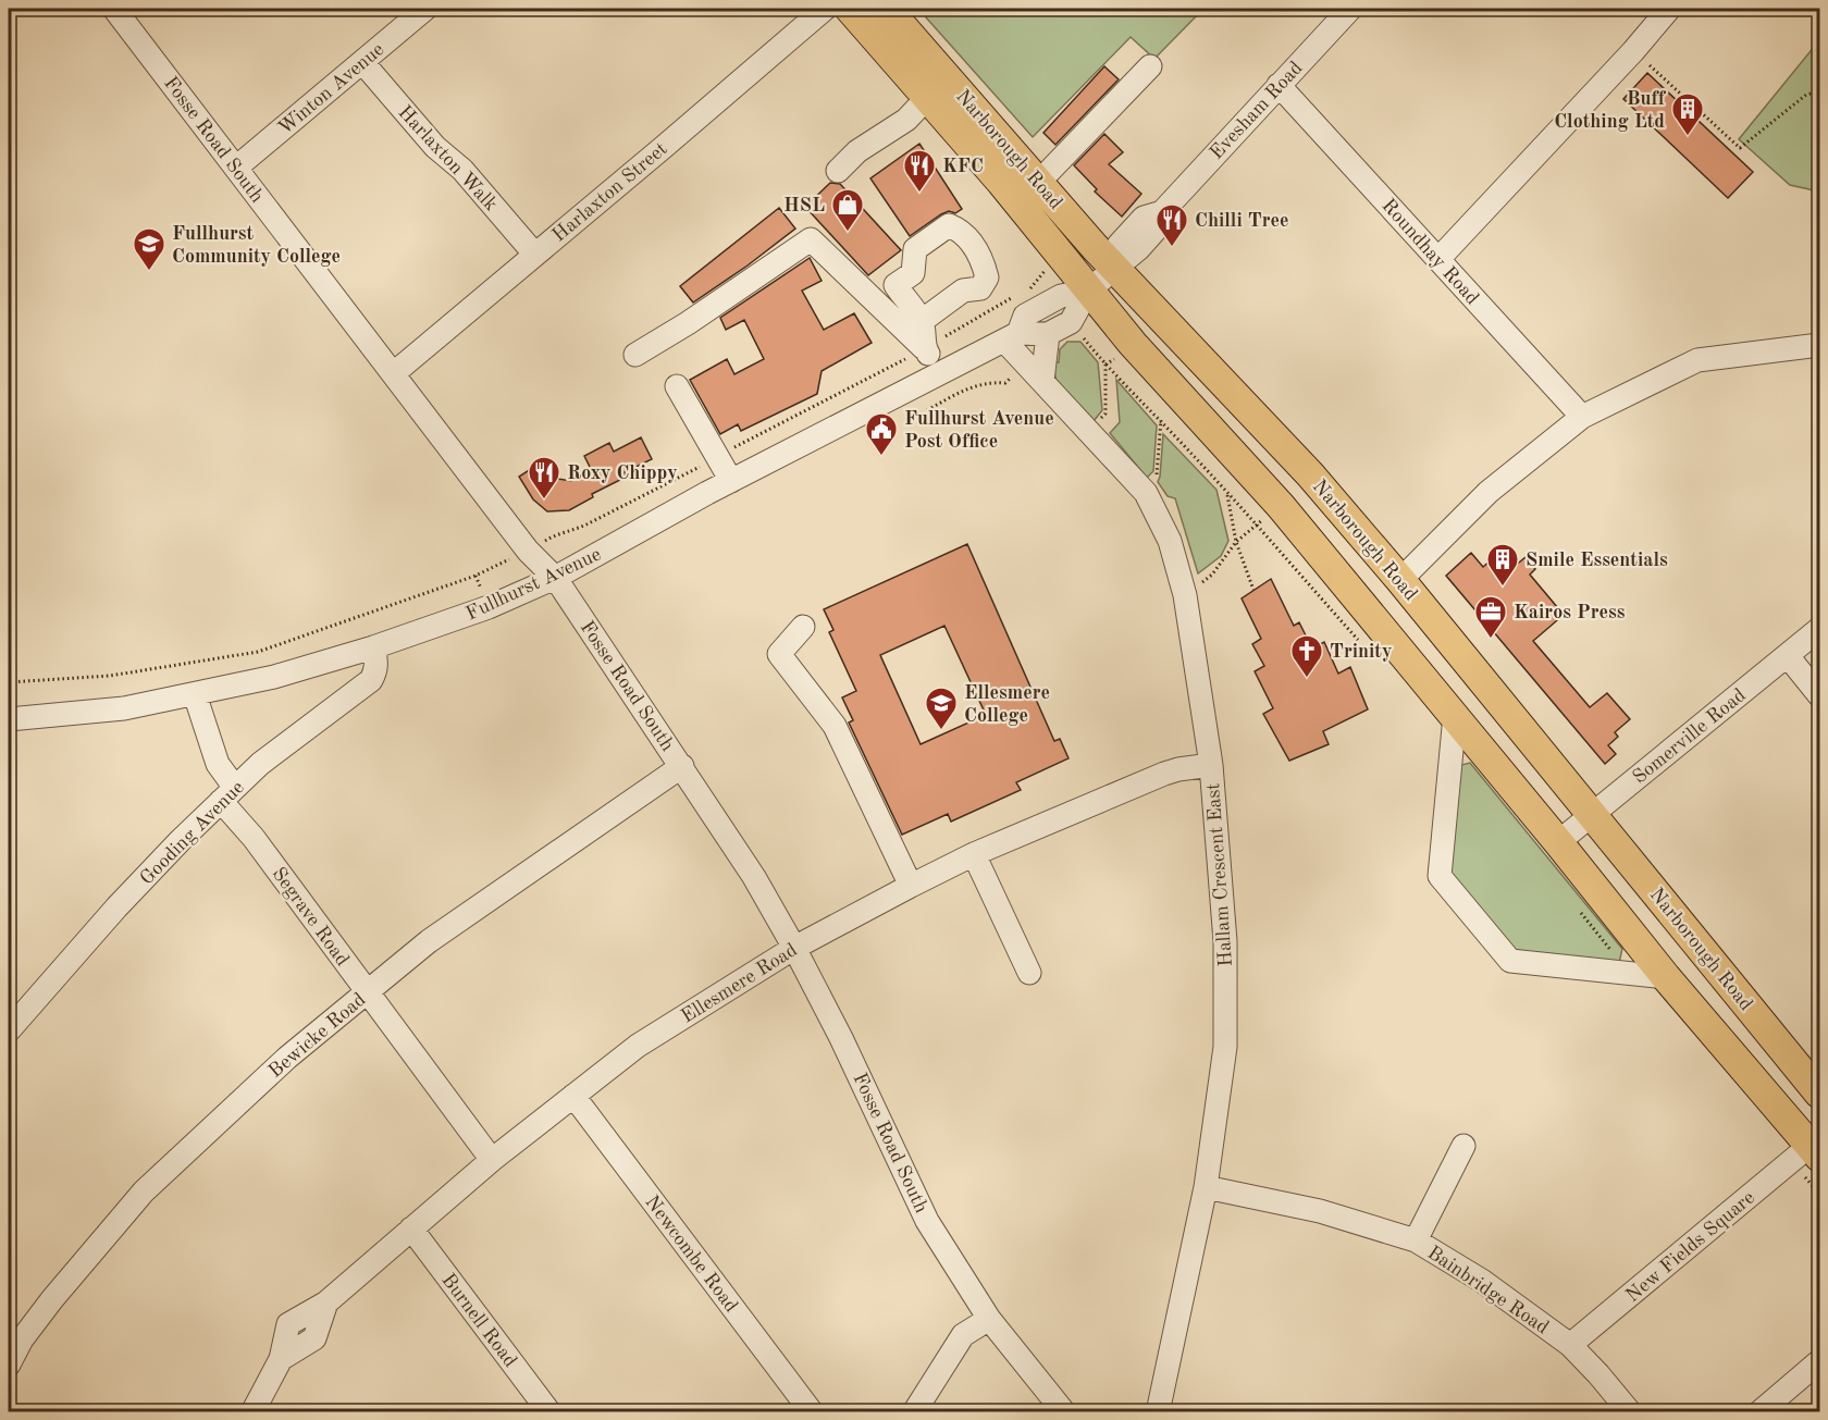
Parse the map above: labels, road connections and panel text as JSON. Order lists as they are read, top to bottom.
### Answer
{
  "streets": {
    "main road": ["Narborough Road"],
    "street": [
      "Winton Avenue",
      "Evesham Road",
      "Fosse Road South",
      "Harlaxton Walk",
      "Harlaxton Street",
      "Roundhay Road",
      "Fullhurst Avenue",
      "Somerville Road",
      "Gooding Avenue",
      "Hallam Crescent East",
      "Segrave Road",
      "Ellesmere Road",
      "Bewicke Road",
      "New Fields Square",
      "Newcombe Road",
      "Bainbridge Road",
      "Burnell Road"
    ]
  },
  "crossings": [
    ["Winton Avenue", "Fosse Road South"],
    ["Winton Avenue", "Harlaxton Walk"],
    ["Evesham Road", "Narborough Road"],
    ["Evesham Road", "Roundhay Road"],
    ["Evesham Road", "Fullhurst Avenue"],
    ["Fosse Road South", "Harlaxton Street"],
    ["Fosse Road South", "Fullhurst Avenue"],
    ["Fosse Road South", "Ellesmere Road"],
    ["Fosse Road South", "Bewicke Road"],
    ["Narborough Road", "Fullhurst Avenue"],
    ["Narborough Road", "Somerville Road"],
    ["Narborough Road", "New Fields Square"],
    ["Harlaxton Walk", "Harlaxton Street"],
    ["Fullhurst Avenue", "Gooding Avenue"],
    ["Fullhurst Avenue", "Hallam Crescent East"],
    ["Fullhurst Avenue", "Segrave Road"],
    ["Gooding Avenue", "Segrave Road"],
    ["Hallam Crescent East", "Ellesmere Road"],
    ["Hallam Crescent East", "Bainbridge Road"],
    ["Segrave Road", "Ellesmere Road"],
    ["Segrave Road", "Bewicke Road"],
    ["Ellesmere Road", "Newcombe Road"],
    ["Ellesmere Road", "Burnell Road"],
    ["New Fields Square", "Bainbridge Road"]
  ],
  "places": {
    "building": ["Buff Clothing Ltd", "Smile Essentials"],
    "restaurant": ["KFC", "Chilli Tree", "Roxy Chippy"],
    "shop": ["HSL"],
    "school or university": ["Fullhurst Community College", "Ellesmere College"],
    "public building": ["Fullhurst Avenue Post Office"],
    "office": ["Kairos Press"],
    "church": ["Trinity"]
  }
}
